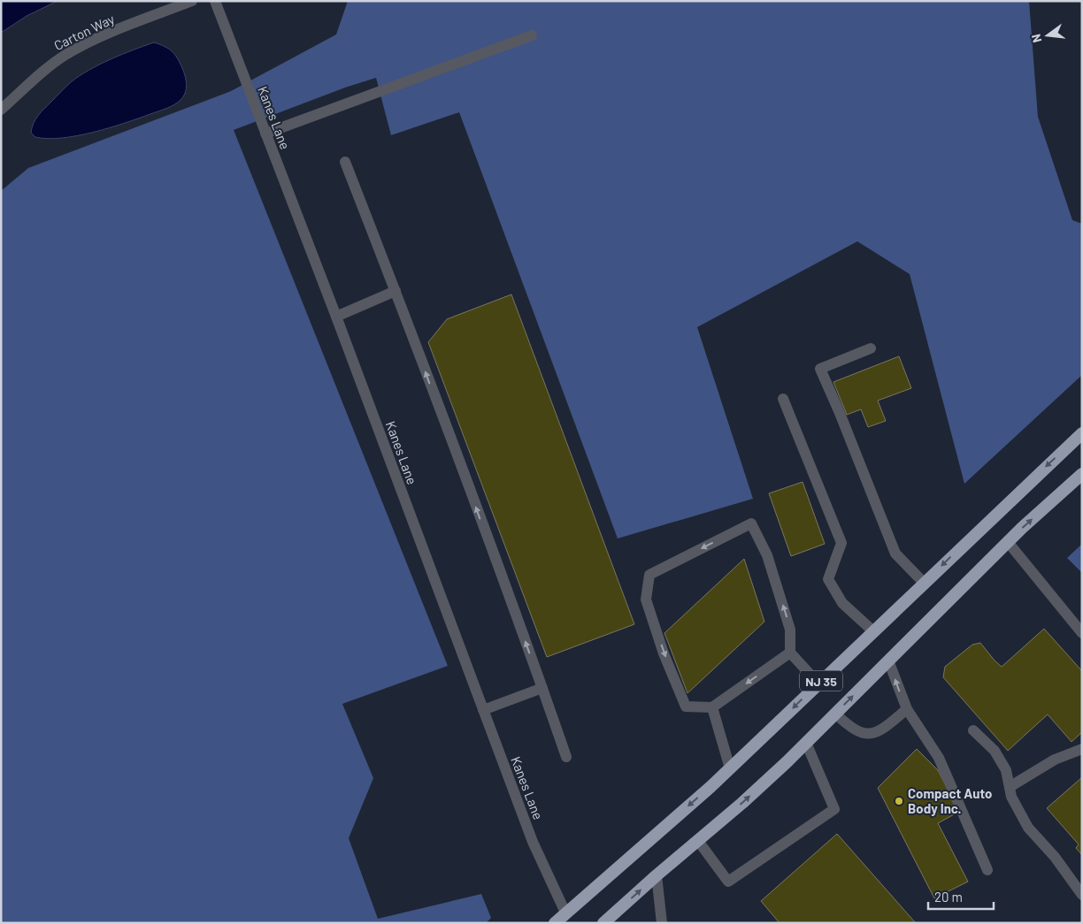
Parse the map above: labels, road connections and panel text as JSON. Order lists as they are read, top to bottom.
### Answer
{
  "streets": {
    "highway": ["NJ 35"],
    "street": ["Carton Way", "Kanes Lane"]
  },
  "crossings": [
    ["Kanes Lane", "NJ 35"]
  ],
  "places": ["Compact Auto Body Inc."],
  "scale_bar": "20 m",
  "north": "left"
}
